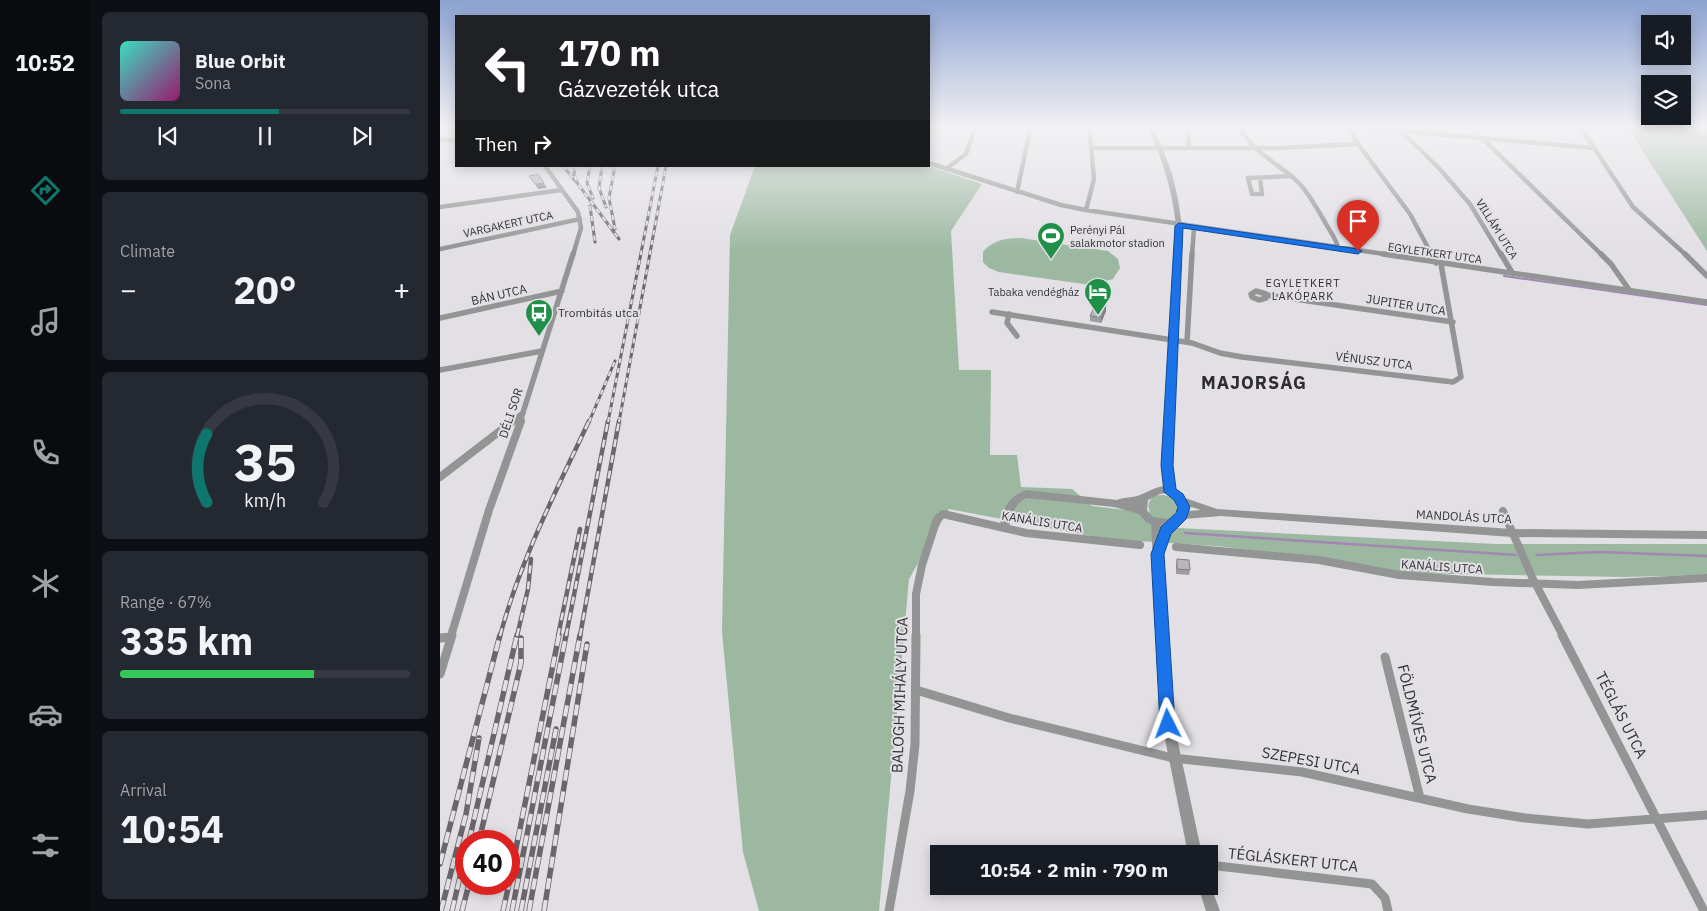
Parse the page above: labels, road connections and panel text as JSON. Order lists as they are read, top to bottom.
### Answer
{
  "streets": {
    "street": [
      "VARGAKERT UTCA",
      "VILLÁM UTCA",
      "EGYLETKERT UTCA",
      "BÁN UTCA",
      "JUPITER UTCA",
      "VÉNUSZ UTCA",
      "DÉLI SOR",
      "MANDOLÁS UTCA",
      "KANÁLIS UTCA",
      "BALOGH MIHÁLY UTCA",
      "TÉGLÁS UTCA",
      "FÖLDMÍVES UTCA",
      "SZEPESI UTCA",
      "TÉGLÁSKERT UTCA"
    ]
  },
  "crossings": [
    ["VARGAKERT UTCA", "DÉLI SOR"],
    ["VILLÁM UTCA", "EGYLETKERT UTCA"],
    ["EGYLETKERT UTCA", "VÉNUSZ UTCA"],
    ["BÁN UTCA", "DÉLI SOR"],
    ["JUPITER UTCA", "VÉNUSZ UTCA"],
    ["MANDOLÁS UTCA", "TÉGLÁS UTCA"],
    ["KANÁLIS UTCA", "BALOGH MIHÁLY UTCA"],
    ["KANÁLIS UTCA", "TÉGLÁS UTCA"],
    ["BALOGH MIHÁLY UTCA", "SZEPESI UTCA"],
    ["TÉGLÁS UTCA", "SZEPESI UTCA"],
    ["FÖLDMÍVES UTCA", "SZEPESI UTCA"]
  ],
  "districts": ["EGYLETKERT LAKÓPARK", "MAJORSÁG"],
  "places": {
    "sports": ["Perényi Pál salakmotor stadion"],
    "hotel": ["Tabaka vendégház"],
    "bus stop": ["Trombitás utca"]
  },
  "page": {
    "tabs": "10:52",
    "turn": ["170 m", "Gázvezeték utca"],
    "song": ["Blue Orbit", "Sona"],
    "then": "Then",
    "tile": [
      "Climate",
      ["Range · 67%", "335 km"],
      ["Arrival", "10:54"]
    ],
    "heat": ["−", "20°", "+"],
    "limit": "40",
    "trip": "10:54 · 2 min · 790 m",
    "gauge": ["35", "km/h"]
  }
}
